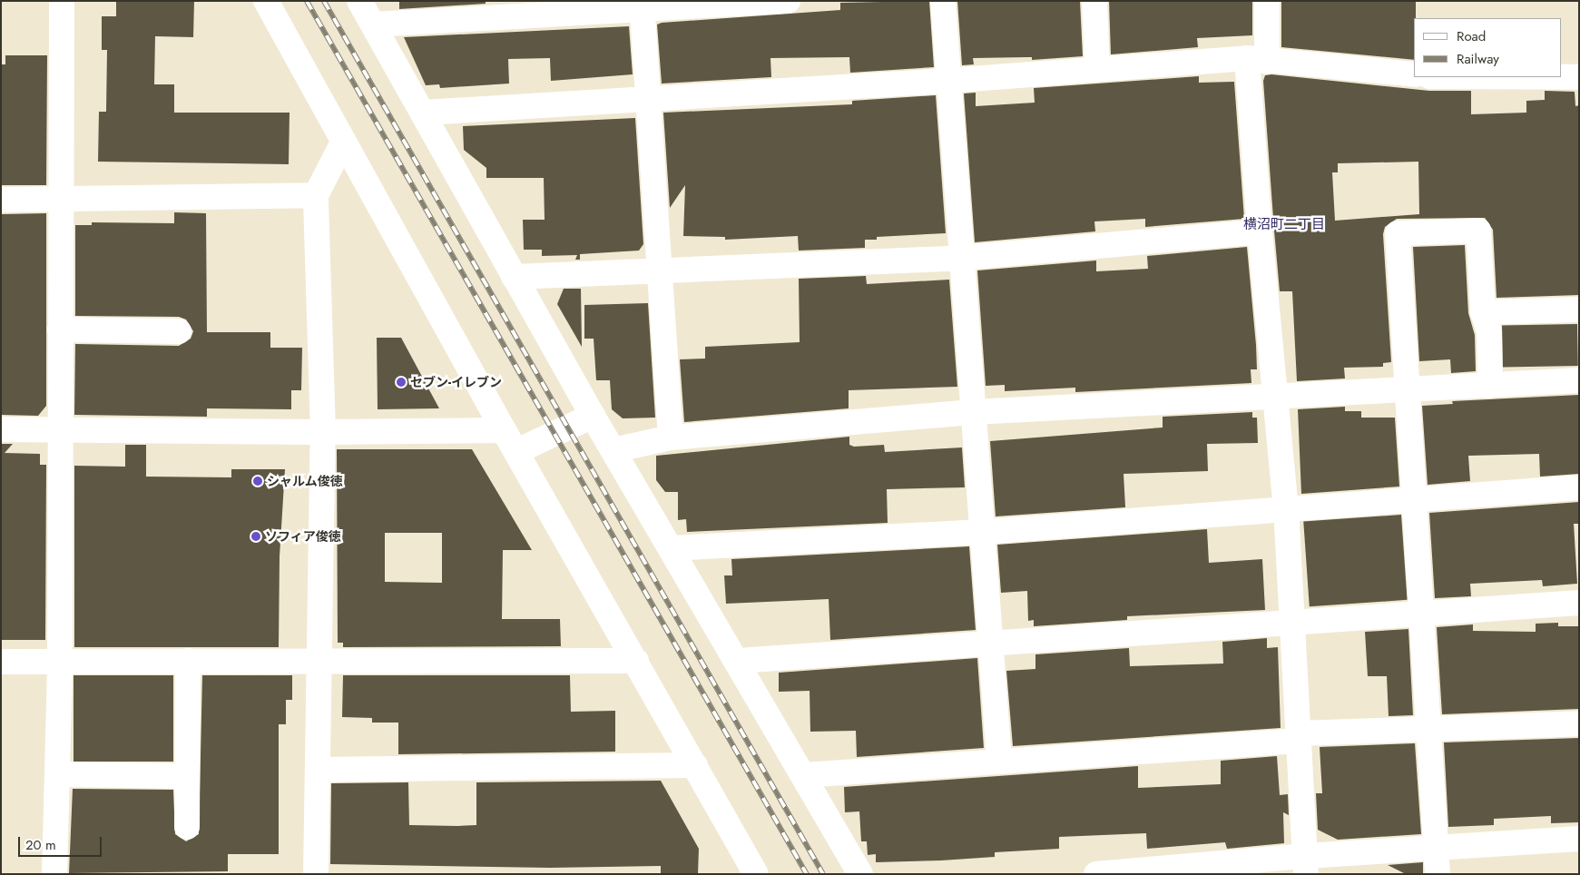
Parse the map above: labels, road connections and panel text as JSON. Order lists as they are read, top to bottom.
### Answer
{
  "districts": ["横沼町二丁目"],
  "places": ["セブン-イレブン", "シャルム俊徳", "ソフィア俊徳"],
  "legend": ["Road", "Railway"],
  "scale_bar": "20 m"
}
